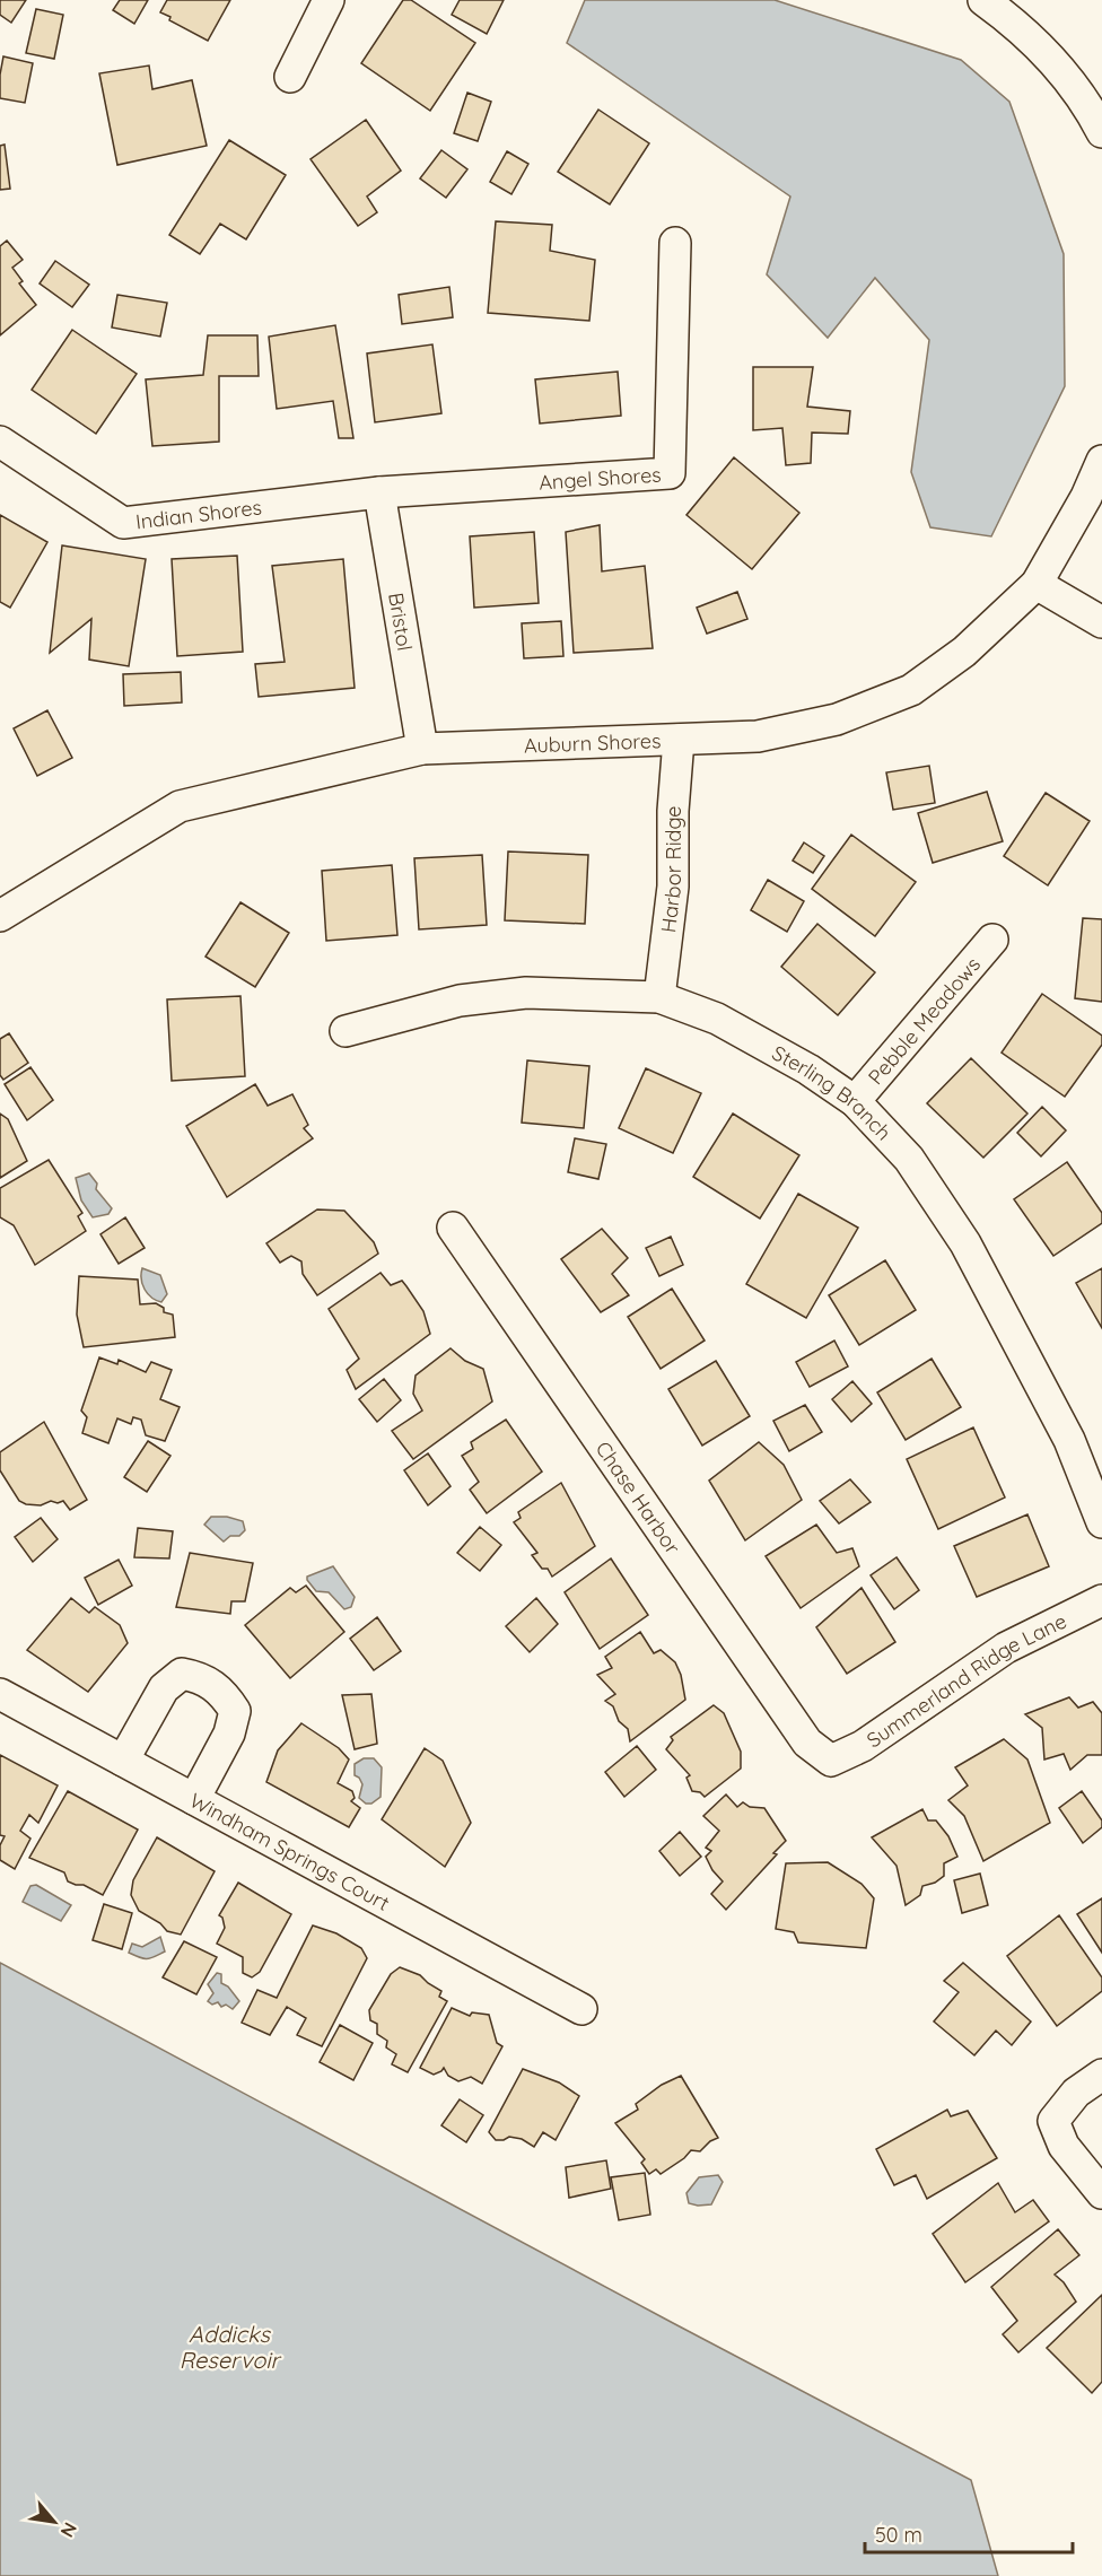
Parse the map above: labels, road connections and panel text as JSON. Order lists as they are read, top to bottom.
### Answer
{
  "streets": {
    "street": [
      "Angel Shores",
      "Indian Shores",
      "Bristol",
      "Auburn Shores",
      "Harbor Ridge",
      "Pebble Meadows",
      "Sterling Branch",
      "Chase Harbor",
      "Summerland Ridge Lane",
      "Windham Springs Court"
    ]
  },
  "crossings": [
    ["Angel Shores", "Indian Shores"],
    ["Angel Shores", "Bristol"],
    ["Indian Shores", "Bristol"],
    ["Bristol", "Auburn Shores"],
    ["Auburn Shores", "Harbor Ridge"],
    ["Harbor Ridge", "Sterling Branch"],
    ["Pebble Meadows", "Sterling Branch"],
    ["Chase Harbor", "Summerland Ridge Lane"]
  ],
  "water": ["Addicks Reservoir"],
  "scale_bar": "50 m",
  "north": "bottom right"
}
